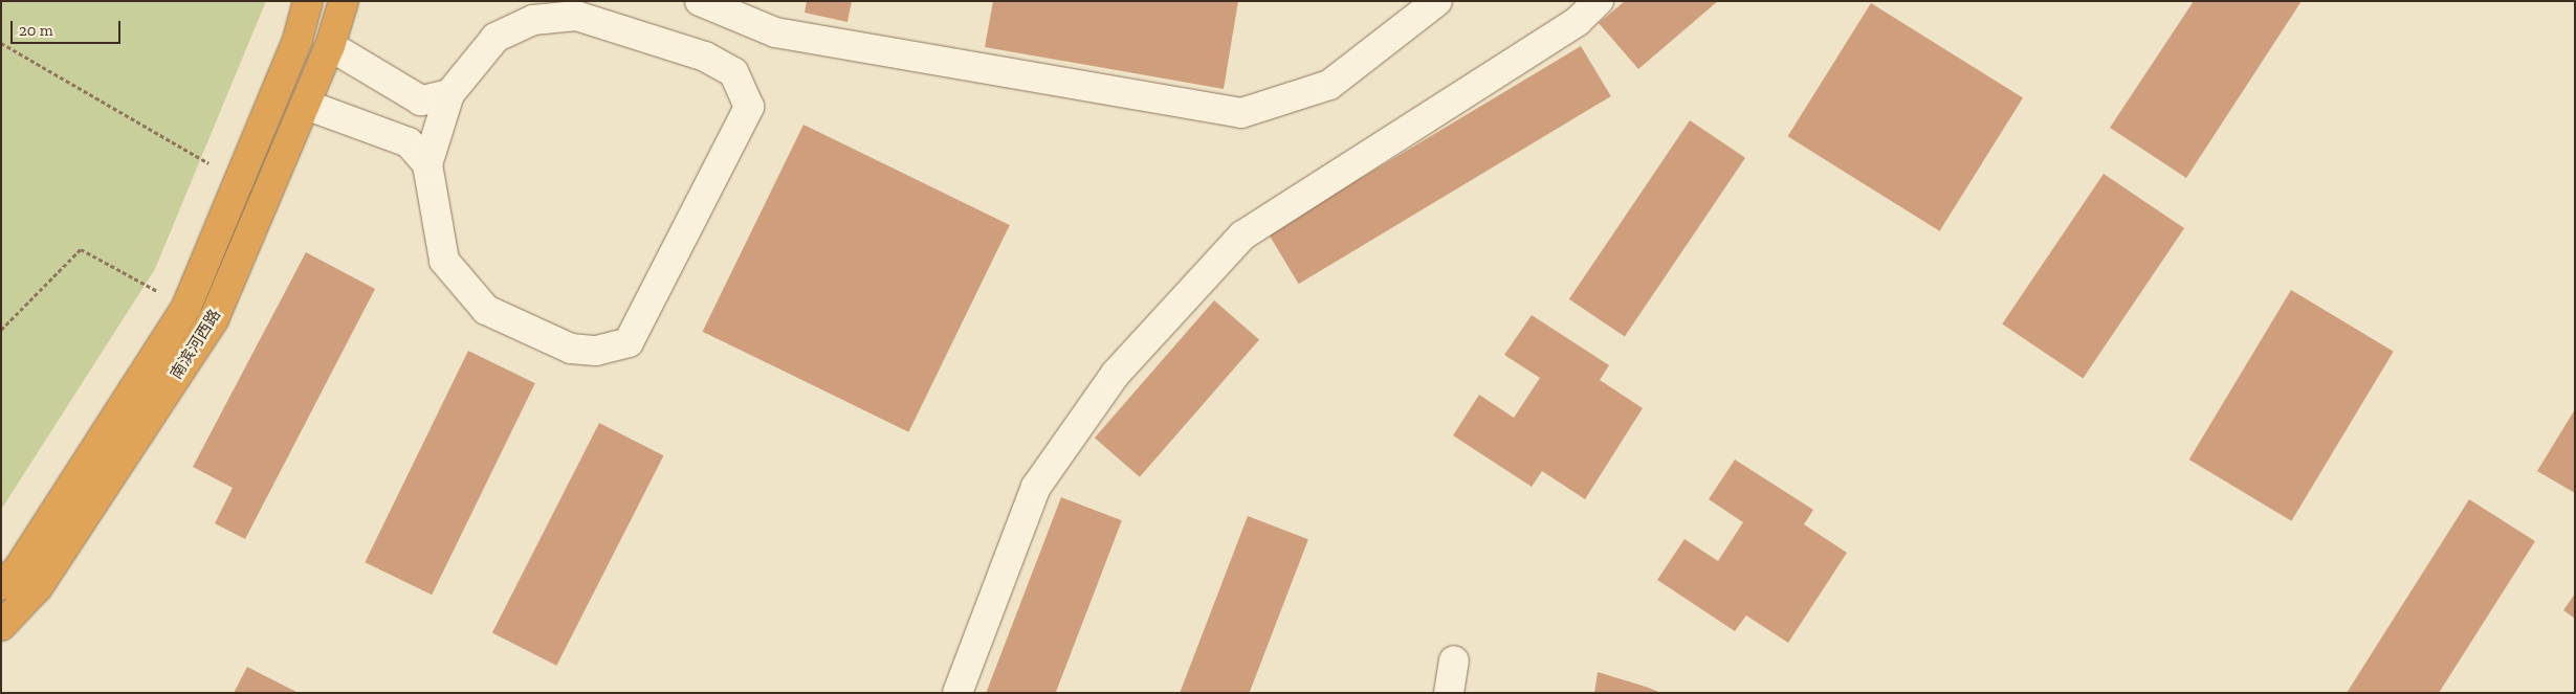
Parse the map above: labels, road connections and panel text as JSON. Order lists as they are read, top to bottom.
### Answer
{
  "streets": {
    "highway": ["南滨河西路"]
  },
  "scale_bar": "20 m"
}
